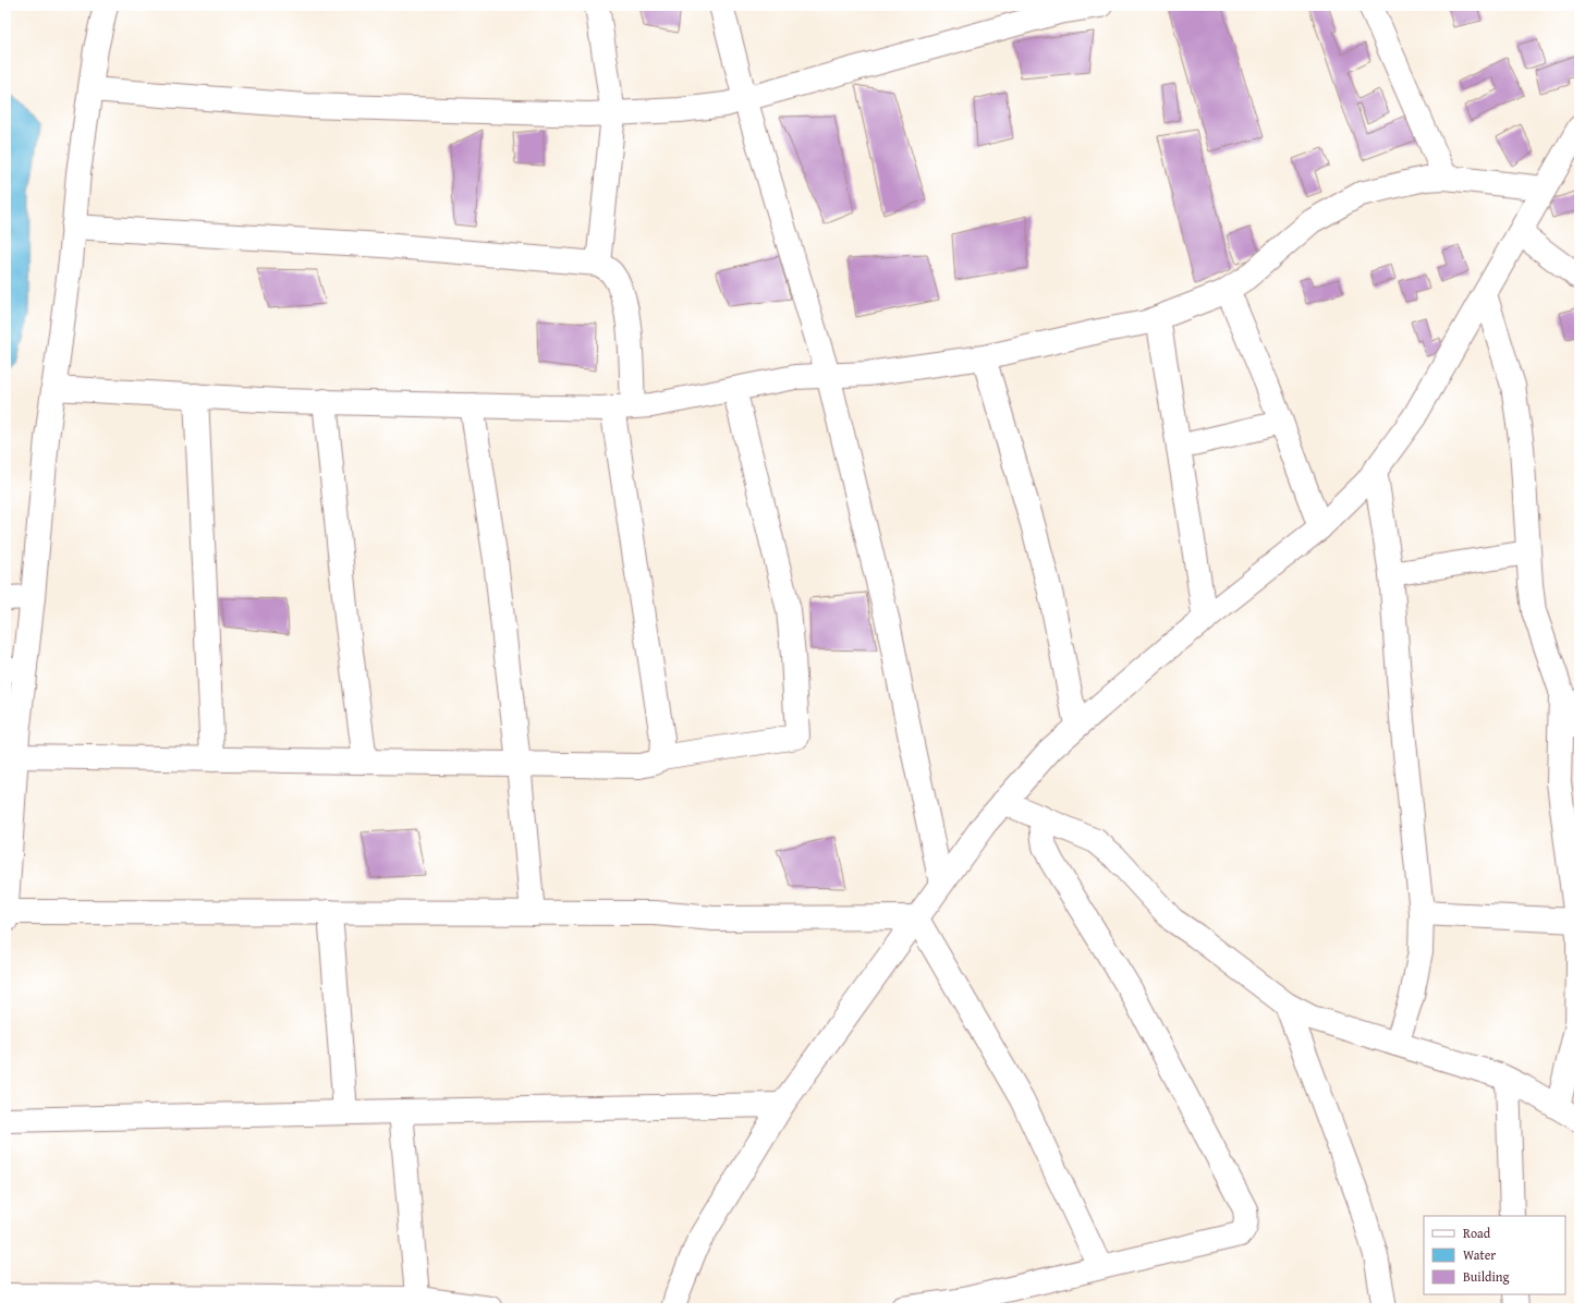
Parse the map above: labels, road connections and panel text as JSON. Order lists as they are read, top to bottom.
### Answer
{
  "legend": ["Road", "Water", "Building"]
}
